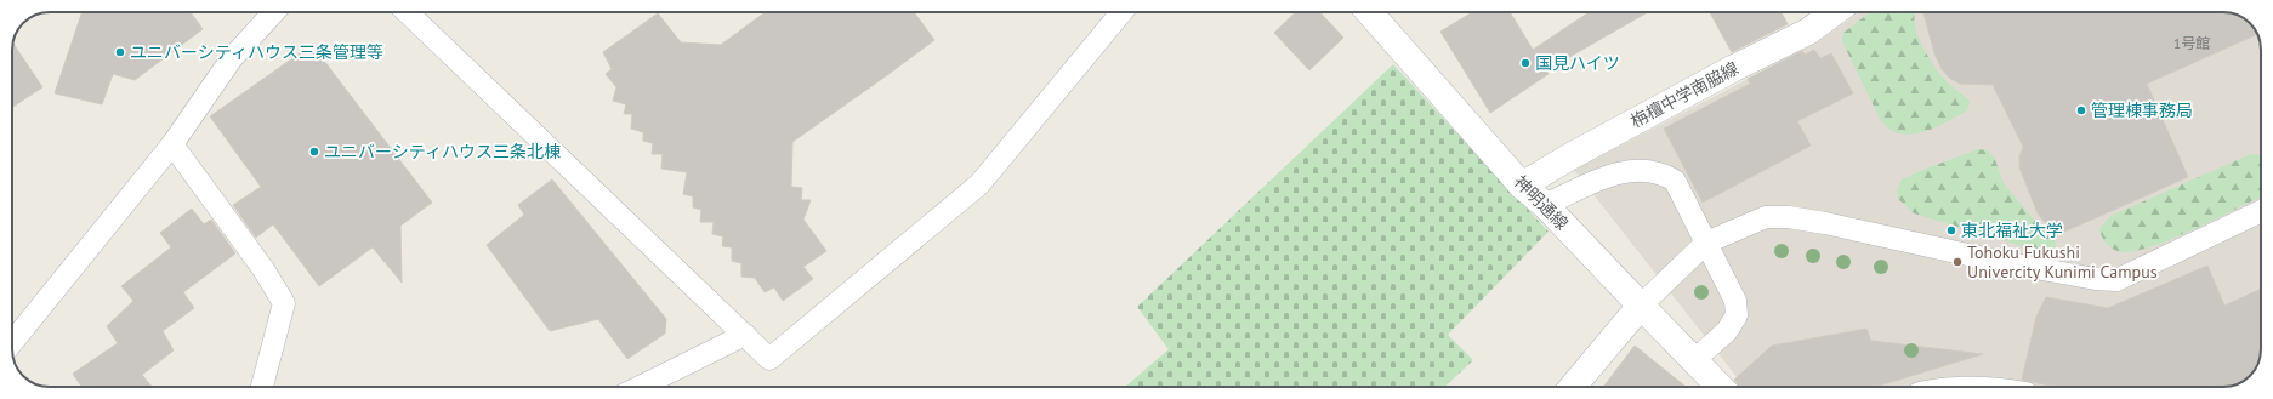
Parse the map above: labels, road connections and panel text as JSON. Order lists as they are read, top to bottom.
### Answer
{
  "streets": {
    "street": ["栴檀中学南脇線", "神明通線"]
  },
  "crossings": [
    ["栴檀中学南脇線", "神明通線"]
  ],
  "places": [
    "ユニバーシティハウス三条管理等",
    "国見ハイツ",
    "管理棟事務局",
    "ユニバーシティハウス三条北棟",
    "東北福祉大学",
    "Tohoku Fukushi Univercity Kunimi Campus"
  ],
  "house_numbers": ["1号館"]
}
